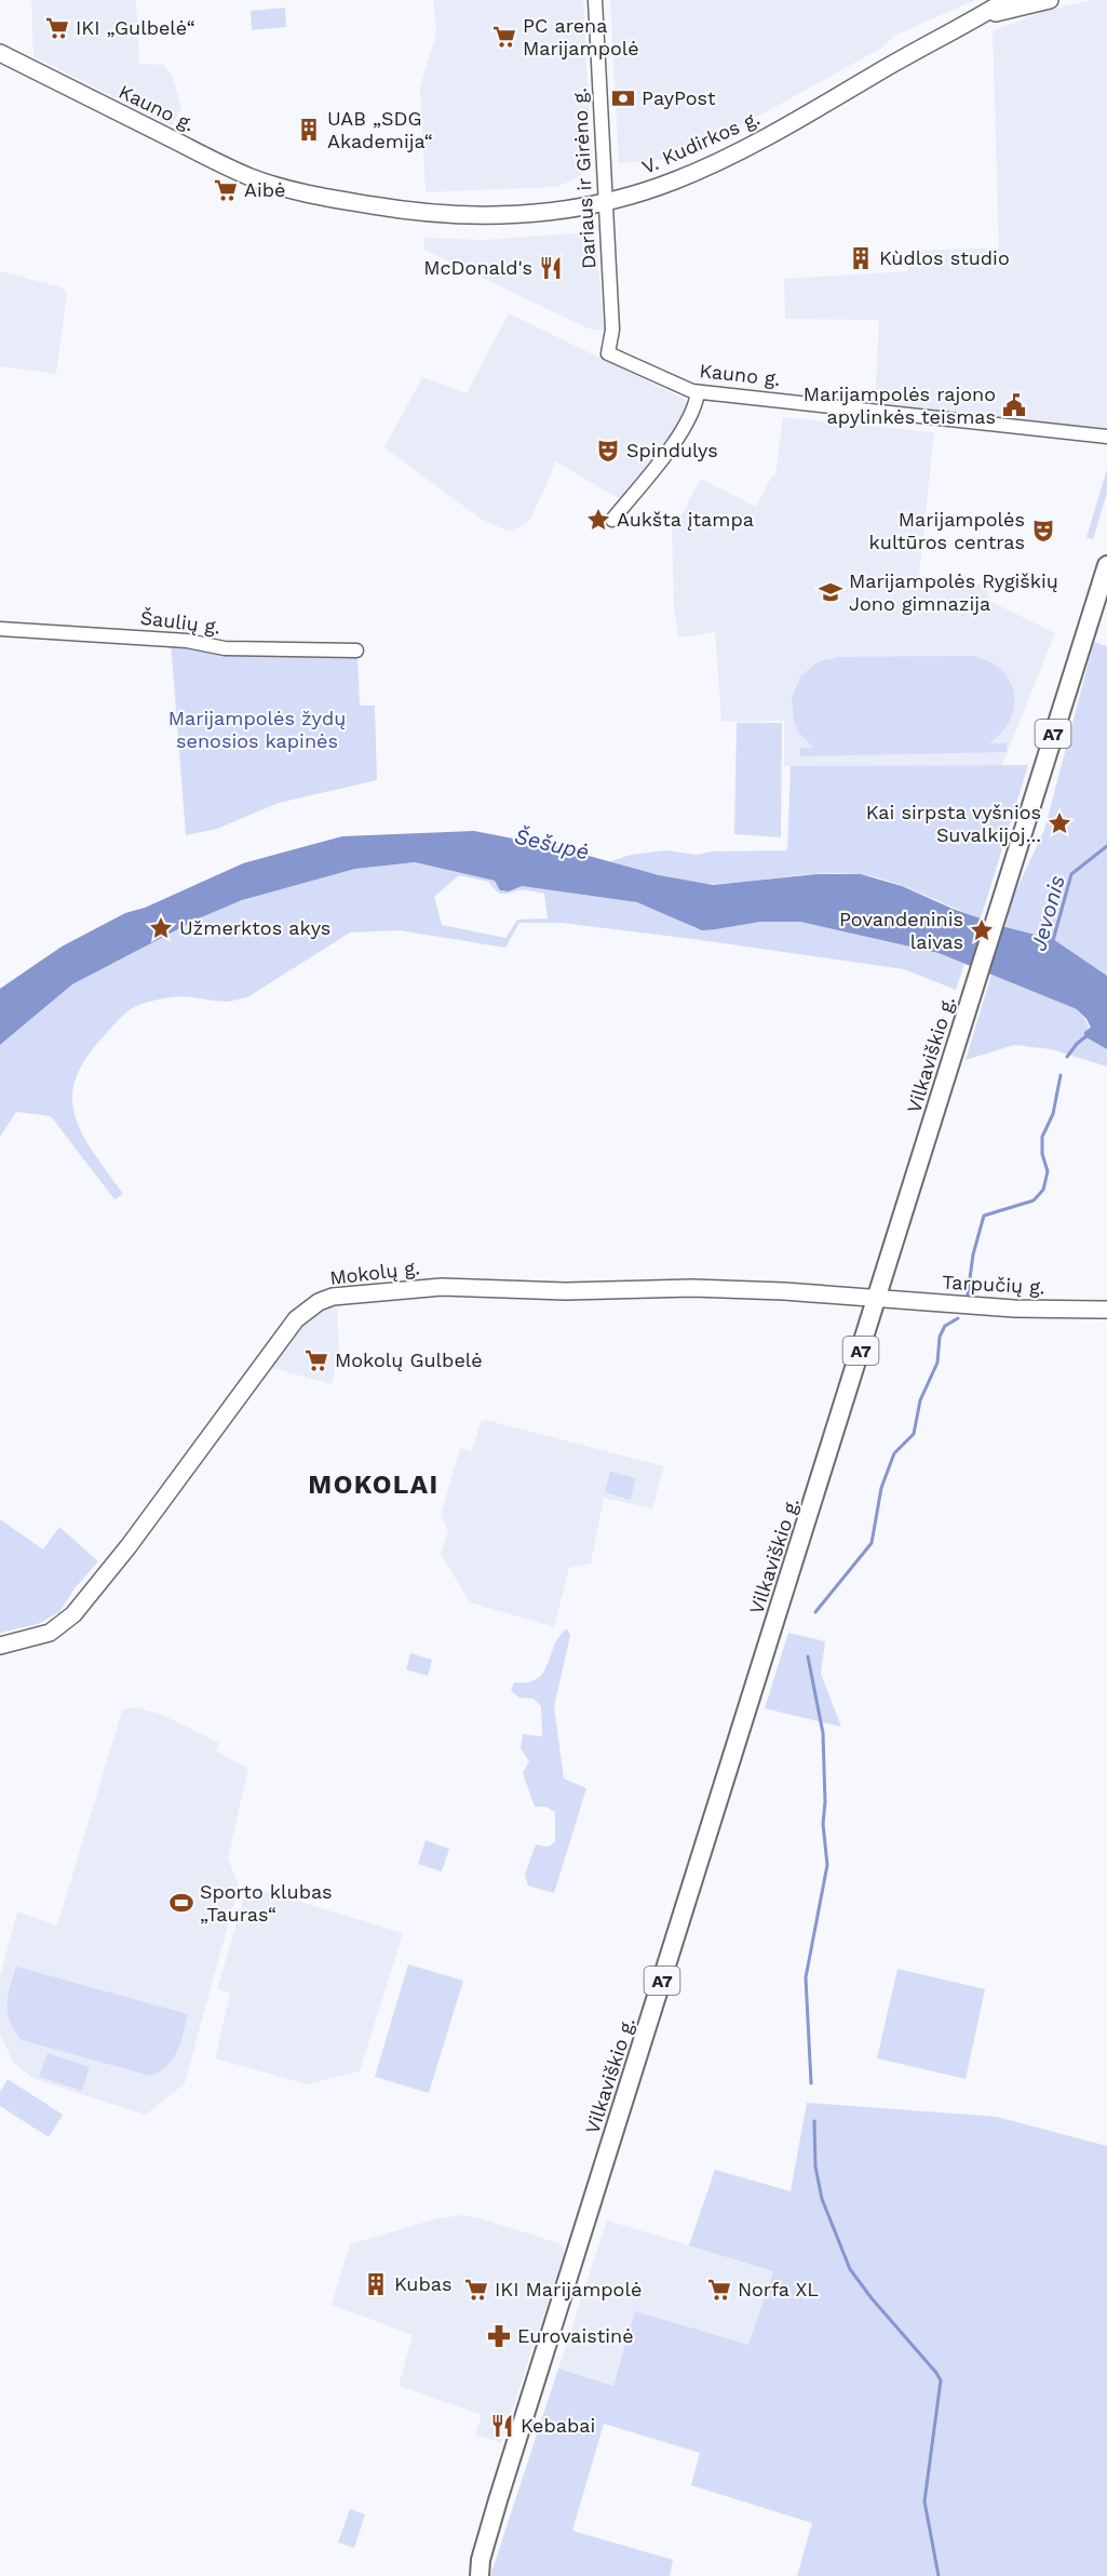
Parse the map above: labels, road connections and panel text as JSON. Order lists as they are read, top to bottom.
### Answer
{
  "streets": {
    "highway": ["A7", "Vilkaviškio g."],
    "main road": [
      "Kauno g.",
      "V. Kudirkos g.",
      "Mokolų g.",
      "Tarpučių g."
    ],
    "street": ["Dariaus ir Girėno g.", "Šaulių g."]
  },
  "crossings": [
    ["Kauno g.", "V. Kudirkos g."],
    ["Kauno g.", "Dariaus ir Girėno g."],
    ["V. Kudirkos g.", "Dariaus ir Girėno g."],
    ["Vilkaviškio g.", "Mokolų g."],
    ["Vilkaviškio g.", "Tarpučių g."],
    ["Mokolų g.", "Tarpučių g."]
  ],
  "districts": ["MOKOLAI"],
  "water": ["Šešupė", "Jevonis"],
  "parks": ["Marijampolės žydų senosios kapinės"],
  "places": {
    "supermarket": [
      "IKI „Gulbelė“",
      "PC arena Marijampolė",
      "Aibė",
      "Mokolų Gulbelė",
      "IKI Marijampolė",
      "Norfa XL"
    ],
    "bank": ["PayPost"],
    "building": ["UAB „SDG Akademija“", "Kùdlos studio", "Kubas"],
    "restaurant": ["McDonald's", "Kebabai"],
    "public building": ["Marijampolės rajono apylinkės teismas"],
    "theatre": ["Spindulys", "Marijampolės kultūros centras"],
    "place": [
      "Aukšta įtampa",
      "Kai sirpsta vyšnios Suvalkijoj...",
      "Užmerktos akys",
      "Povandeninis laivas"
    ],
    "school or university": ["Marijampolės Rygiškių Jono gimnazija"],
    "sports": ["Sporto klubas „Tauras“"],
    "pharmacy": ["Eurovaistinė"]
  }
}
